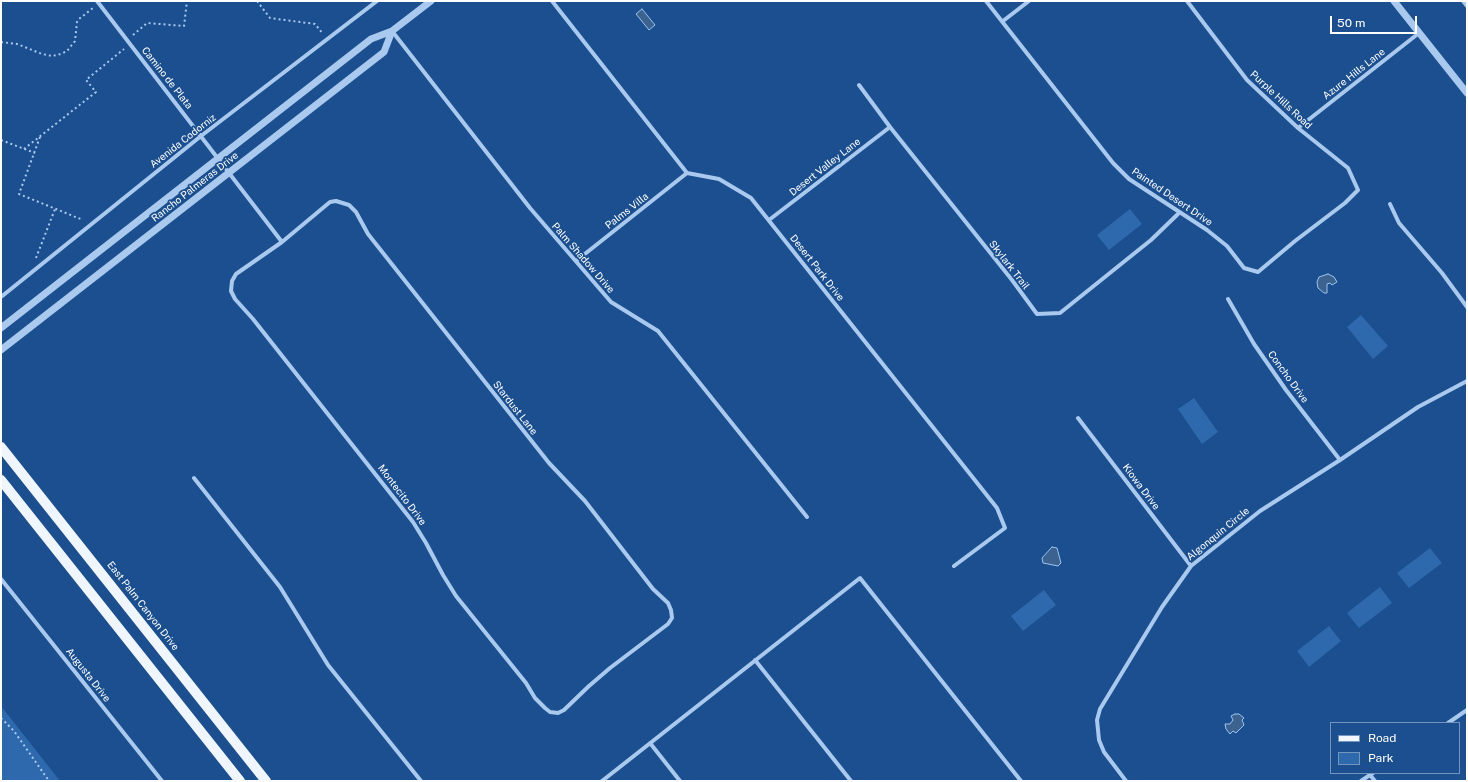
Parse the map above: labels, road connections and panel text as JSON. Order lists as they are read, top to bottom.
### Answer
{
  "streets": {
    "main road": ["East Palm Canyon Drive"],
    "street": [
      "Azure Hills Lane",
      "Camino de Plata",
      "Purple Hills Road",
      "Avenida Codorniz",
      "Desert Valley Lane",
      "Rancho Palmeras Drive",
      "Painted Desert Drive",
      "Palms Villa",
      "Palm Shadow Drive",
      "Skylark Trail",
      "Desert Park Drive",
      "Concho Drive",
      "Stardust Lane",
      "Kiowa Drive",
      "Montecito Drive",
      "Algonquin Circle",
      "Augusta Drive"
    ]
  },
  "crossings": [
    ["Azure Hills Lane", "Purple Hills Road"],
    ["Camino de Plata", "Avenida Codorniz"],
    ["Camino de Plata", "Rancho Palmeras Drive"],
    ["Camino de Plata", "Stardust Lane"],
    ["Camino de Plata", "Montecito Drive"],
    ["Purple Hills Road", "Painted Desert Drive"],
    ["Desert Valley Lane", "Skylark Trail"],
    ["Desert Valley Lane", "Desert Park Drive"],
    ["Rancho Palmeras Drive", "Palm Shadow Drive"],
    ["Painted Desert Drive", "Skylark Trail"],
    ["Palms Villa", "Palm Shadow Drive"],
    ["Palms Villa", "Desert Park Drive"],
    ["Concho Drive", "Algonquin Circle"],
    ["Stardust Lane", "Montecito Drive"],
    ["Kiowa Drive", "Algonquin Circle"]
  ],
  "legend": ["Road", "Park"],
  "scale_bar": "50 m"
}
